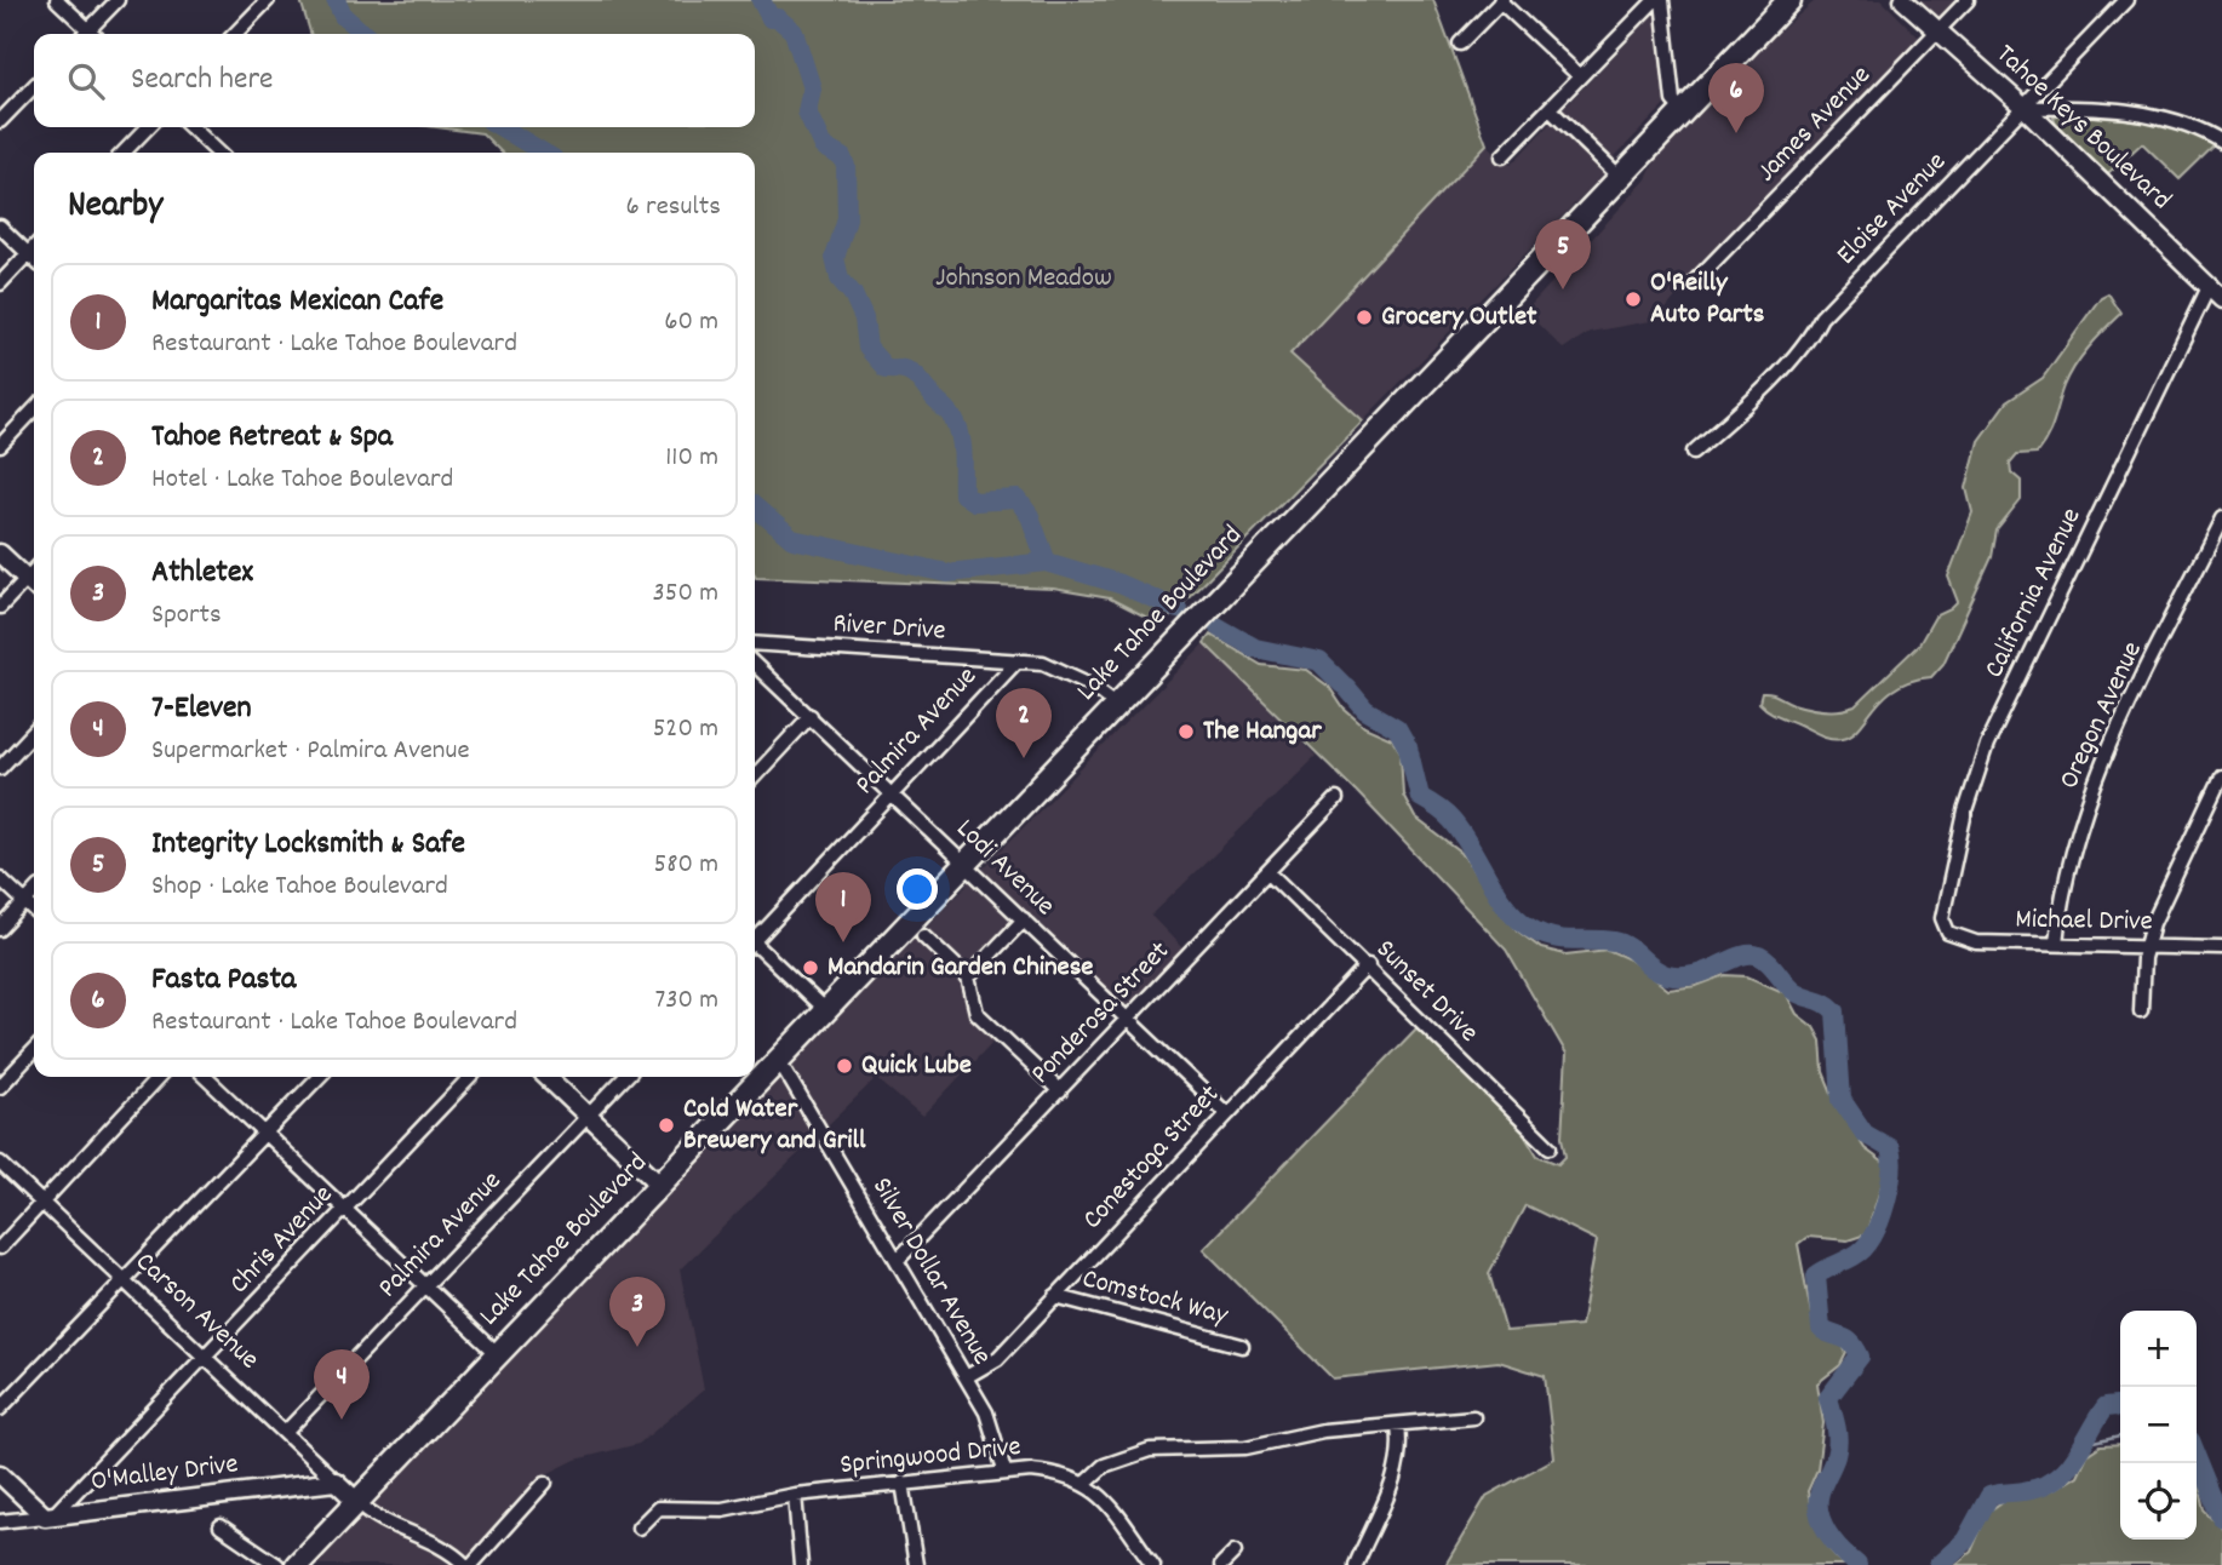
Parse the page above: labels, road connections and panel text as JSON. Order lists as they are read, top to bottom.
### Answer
{
  "streets": {
    "highway": ["Lake Tahoe Boulevard"],
    "street": [
      "James Avenue",
      "Tahoe Keys Boulevard",
      "Eloise Avenue",
      "California Avenue",
      "River Drive",
      "Oregon Avenue",
      "Palmira Avenue",
      "Lodi Avenue",
      "Michael Drive",
      "Sunset Drive",
      "Ponderosa Street",
      "Conestoga Street",
      "Chris Avenue",
      "Silver Dollar Avenue",
      "Comstock Way",
      "Carson Avenue",
      "Springwood Drive",
      "O'Malley Drive"
    ]
  },
  "crossings": [
    ["James Avenue", "Tahoe Keys Boulevard"],
    ["Tahoe Keys Boulevard", "Eloise Avenue"],
    ["Tahoe Keys Boulevard", "California Avenue"],
    ["California Avenue", "Michael Drive"],
    ["Lake Tahoe Boulevard", "River Drive"],
    ["Lake Tahoe Boulevard", "Lodi Avenue"],
    ["Lake Tahoe Boulevard", "Silver Dollar Avenue"],
    ["Lake Tahoe Boulevard", "Carson Avenue"],
    ["River Drive", "Palmira Avenue"],
    ["Oregon Avenue", "Michael Drive"],
    ["Palmira Avenue", "Lodi Avenue"],
    ["Palmira Avenue", "Carson Avenue"],
    ["Lodi Avenue", "Ponderosa Street"],
    ["Lodi Avenue", "Conestoga Street"],
    ["Sunset Drive", "Ponderosa Street"],
    ["Sunset Drive", "Conestoga Street"],
    ["Ponderosa Street", "Silver Dollar Avenue"],
    ["Conestoga Street", "Silver Dollar Avenue"],
    ["Conestoga Street", "Comstock Way"],
    ["Chris Avenue", "Carson Avenue"],
    ["Chris Avenue", "O'Malley Drive"],
    ["Silver Dollar Avenue", "Springwood Drive"],
    ["Carson Avenue", "O'Malley Drive"]
  ],
  "parks": ["Johnson Meadow"],
  "places": [
    "O'Reilly Auto Parts",
    "Grocery Outlet",
    "The Hangar",
    "Mandarin Garden Chinese",
    "Quick Lube",
    "Cold Water Brewery and Grill"
  ],
  "page": {
    "search": "Search here",
    "pins": [
      "6",
      "5",
      "2",
      "1",
      "3",
      "4"
    ],
    "heading": ["Nearby", "6 results"],
    "list": [
      {
        "mark": "1",
        "name": "Margaritas Mexican Cafe",
        "note": "Restaurant · Lake Tahoe Boulevard",
        "value": "60 m"
      },
      {
        "mark": "2",
        "name": "Tahoe Retreat & Spa",
        "note": "Hotel · Lake Tahoe Boulevard",
        "value": "110 m"
      },
      {
        "mark": "3",
        "name": "Athletex",
        "note": "Sports",
        "value": "350 m"
      },
      {
        "mark": "4",
        "name": "7-Eleven",
        "note": "Supermarket · Palmira Avenue",
        "value": "520 m"
      },
      {
        "mark": "5",
        "name": "Integrity Locksmith & Safe",
        "note": "Shop · Lake Tahoe Boulevard",
        "value": "580 m"
      },
      {
        "mark": "6",
        "name": "Fasta Pasta",
        "note": "Restaurant · Lake Tahoe Boulevard",
        "value": "730 m"
      }
    ],
    "map_buttons": ["+", "−"]
  }
}
